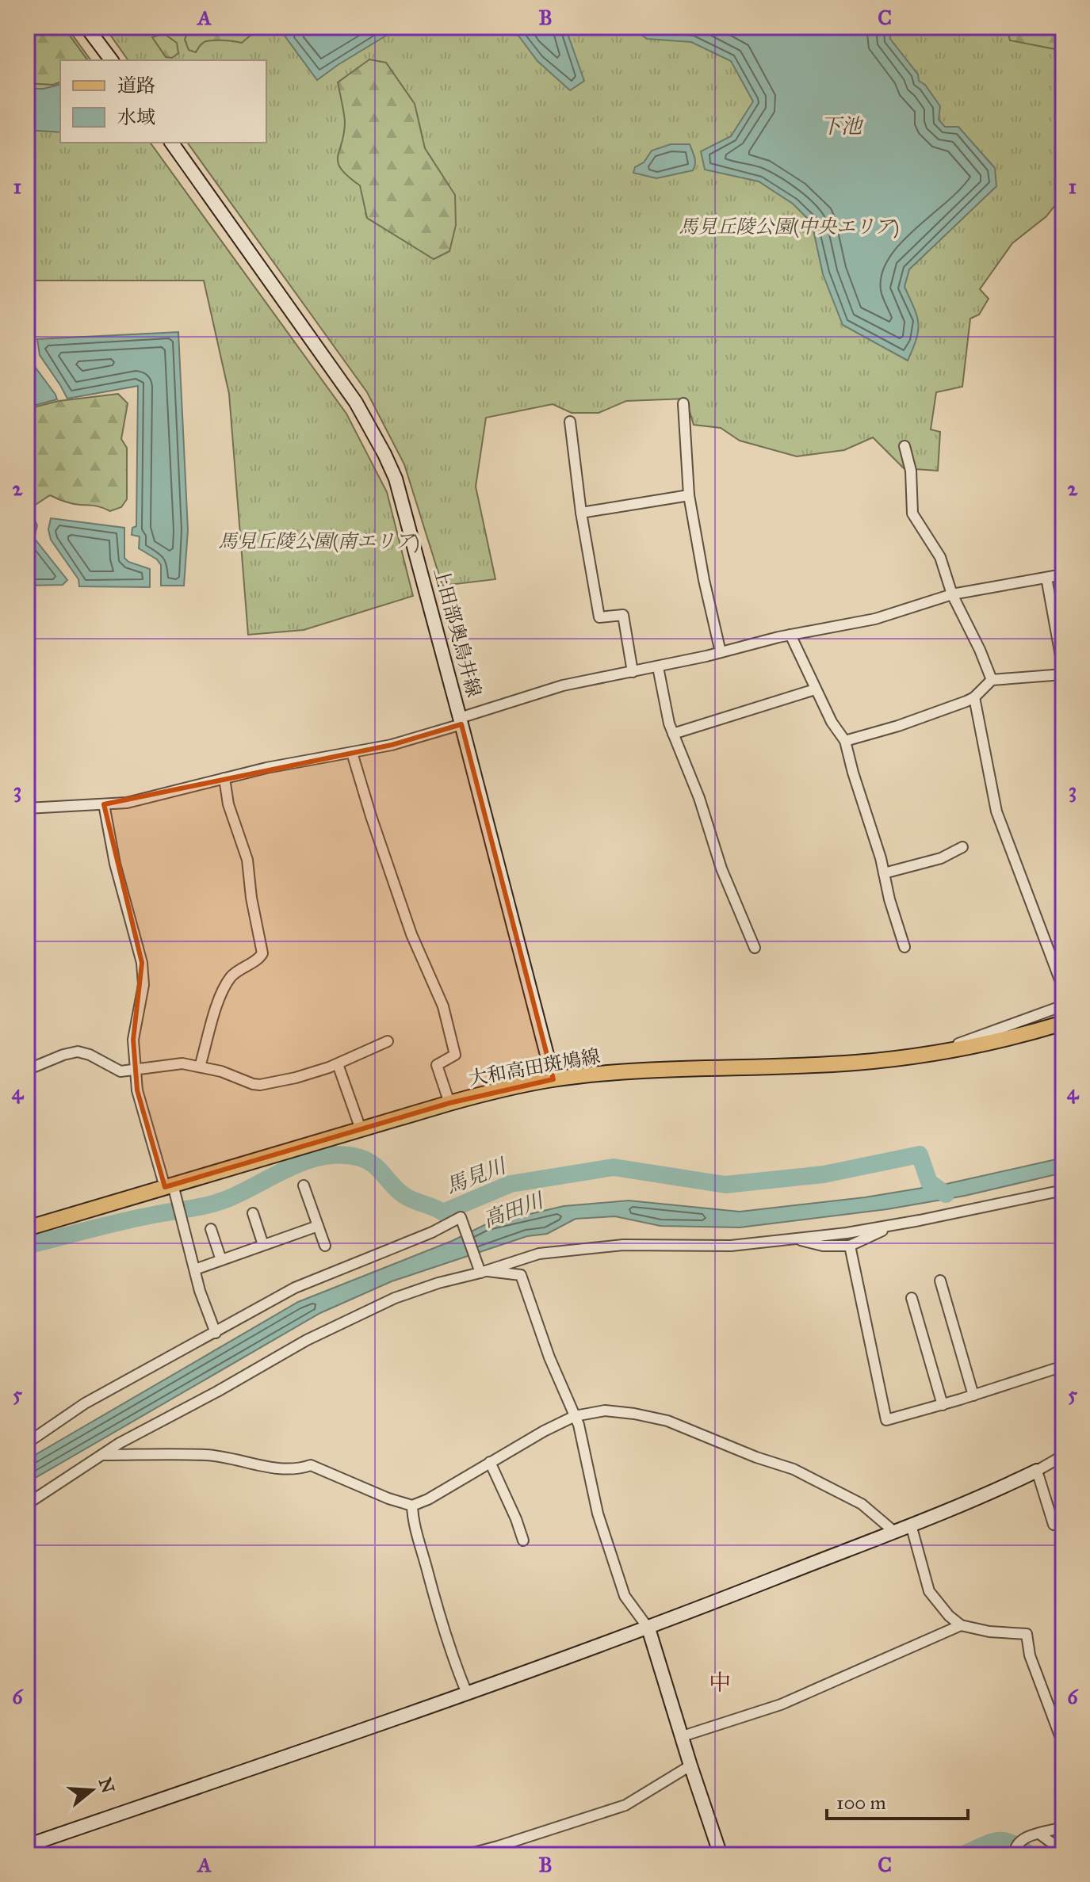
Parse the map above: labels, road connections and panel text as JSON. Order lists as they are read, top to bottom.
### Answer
{
  "streets": {
    "main road": ["大和高田斑鳩線"],
    "street": ["上田部奥鳥井線"]
  },
  "crossings": [
    ["上田部奥鳥井線", "大和高田斑鳩線"]
  ],
  "districts": ["中"],
  "water": ["下池", "馬見川", "高田川"],
  "parks": ["馬見丘陵公園(中央エリア)", "馬見丘陵公園(南エリア)"],
  "legend": ["道路", "水域"],
  "scale_bar": "100 m",
  "north": "right",
  "grid": {
    "columns": ["A", "B", "C"],
    "rows": [
      "1",
      "2",
      "3",
      "4",
      "5",
      "6"
    ]
  }
}
